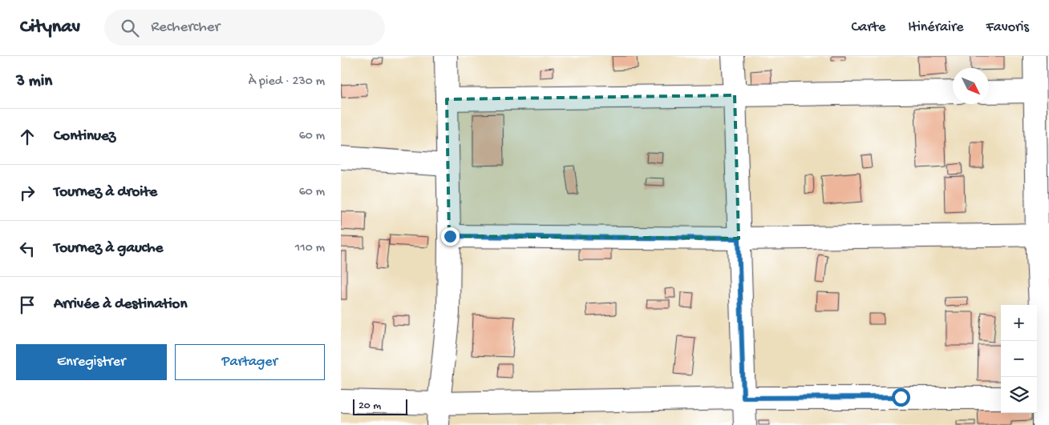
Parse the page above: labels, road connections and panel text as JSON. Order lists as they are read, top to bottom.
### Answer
{
  "scale_bar": "20 m",
  "north": "bottom right",
  "page": {
    "header": "Citynav",
    "search": "Rechercher",
    "nav": ["Carte", "Itinéraire", "Favoris"],
    "heading": ["3 min", "À pied · 230 m"],
    "list": [
      ["Continuez", "60 m"],
      ["Tournez à droite", "60 m"],
      ["Tournez à gauche", "110 m"],
      "Arrivée à destination"
    ],
    "map_buttons": ["+", "−"],
    "buttons": ["Enregistrer", "Partager"],
    "scale": "20 m"
  }
}
